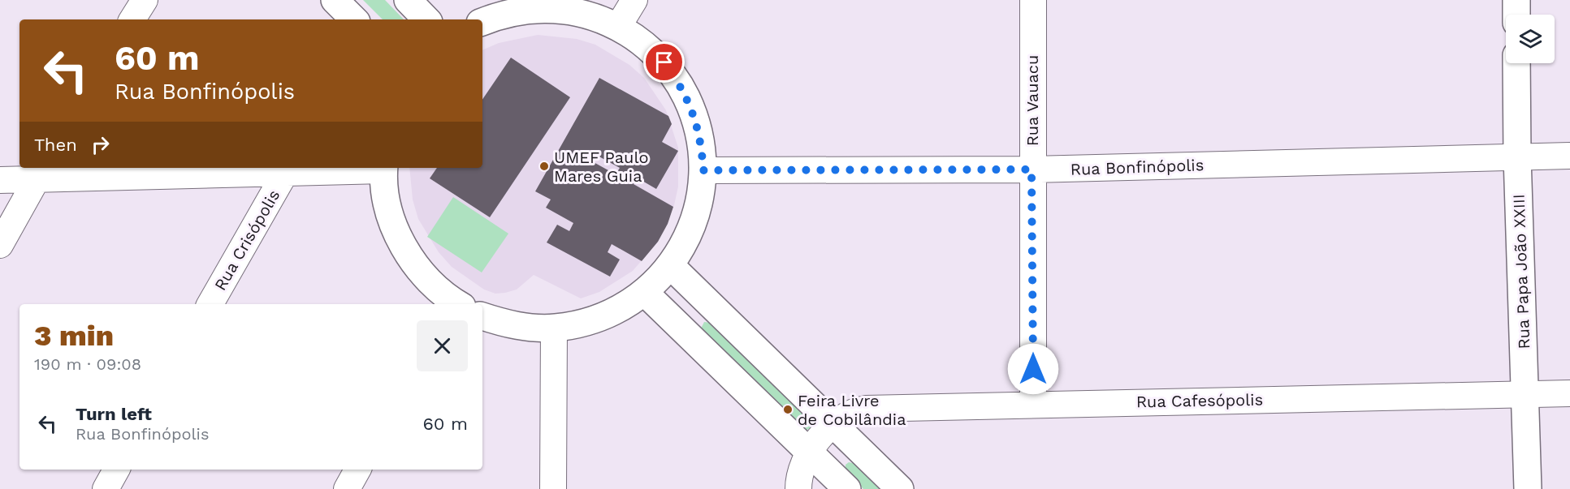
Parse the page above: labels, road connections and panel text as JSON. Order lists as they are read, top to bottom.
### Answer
{
  "streets": {
    "street": [
      "Rua Vauacu",
      "Rua Bonfinópolis",
      "Rua Crisópolis",
      "Rua Papa João XXIII",
      "Rua Cafesópolis"
    ]
  },
  "crossings": [
    ["Rua Vauacu", "Rua Bonfinópolis"],
    ["Rua Vauacu", "Rua Cafesópolis"],
    ["Rua Bonfinópolis", "Rua Papa João XXIII"],
    ["Rua Papa João XXIII", "Rua Cafesópolis"]
  ],
  "places": ["UMEF Paulo Mares Guia", "Feira Livre de Cobilândia"],
  "page": {
    "turn": ["60 m", "Rua Bonfinópolis"],
    "then": "Then",
    "heading": ["3 min", "190 m · 09:08"],
    "list": [
      {
        "name": "Turn left",
        "note": "Rua Bonfinópolis",
        "value": "60 m"
      }
    ]
  }
}
